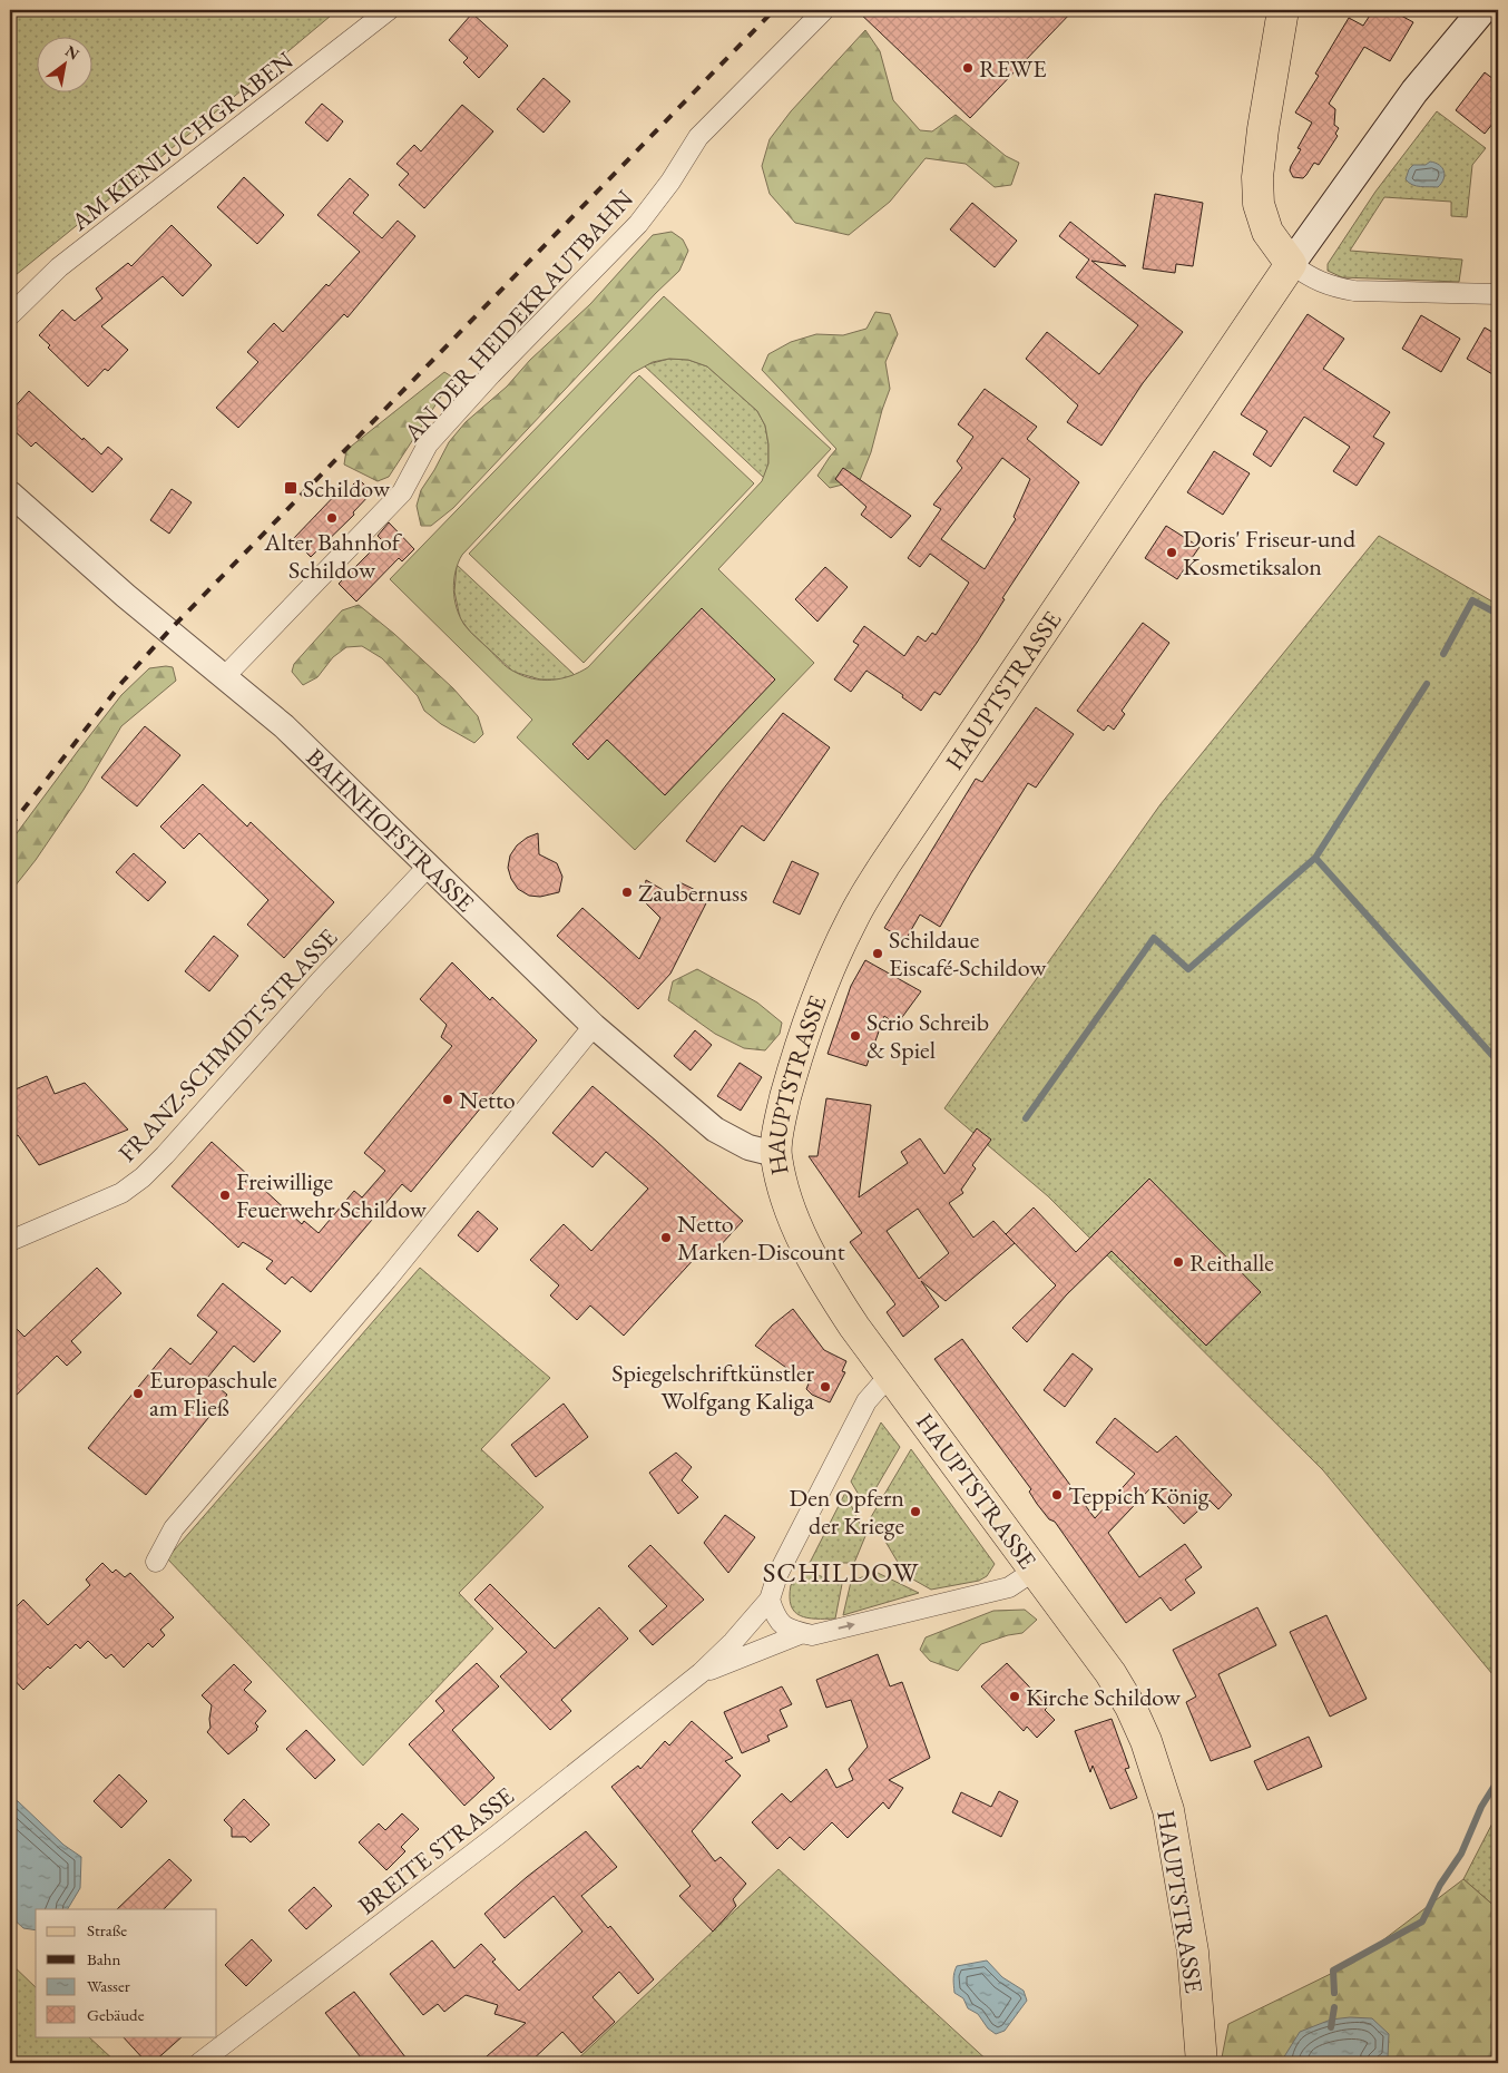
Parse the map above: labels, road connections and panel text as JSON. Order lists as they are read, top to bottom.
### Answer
{
  "streets": {
    "main road": ["HAUPTSTRASSE"],
    "street": [
      "AM KIENLUCHGRABEN",
      "AN DER HEIDEKRAUTBAHN",
      "BAHNHOFSTRASSE",
      "FRANZ-SCHMIDT-STRASSE",
      "BREITE STRASSE"
    ]
  },
  "crossings": [
    ["AN DER HEIDEKRAUTBAHN", "BAHNHOFSTRASSE"],
    ["HAUPTSTRASSE", "BAHNHOFSTRASSE"],
    ["HAUPTSTRASSE", "BREITE STRASSE"],
    ["BAHNHOFSTRASSE", "FRANZ-SCHMIDT-STRASSE"]
  ],
  "districts": ["SCHILDOW"],
  "places": {
    "other": [
      "REWE",
      "Alter Bahnhof Schildow",
      "Doris' Friseur-und Kosmetiksalon",
      "Zaubernuss",
      "Schildaue Eiscafé-Schildow",
      "Scrio Schreib & Spiel",
      "Netto",
      "Freiwillige Feuerwehr Schildow",
      "Netto Marken-Discount",
      "Reithalle",
      "Spiegelschriftkünstler Wolfgang Kaliga",
      "Europaschule am Fließ",
      "Teppich König",
      "Den Opfern der Kriege",
      "Kirche Schildow"
    ],
    "transit": ["Schildow"]
  },
  "legend": [
    "Straße",
    "Bahn",
    "Wasser",
    "Gebäude"
  ],
  "north": "top right"
}
